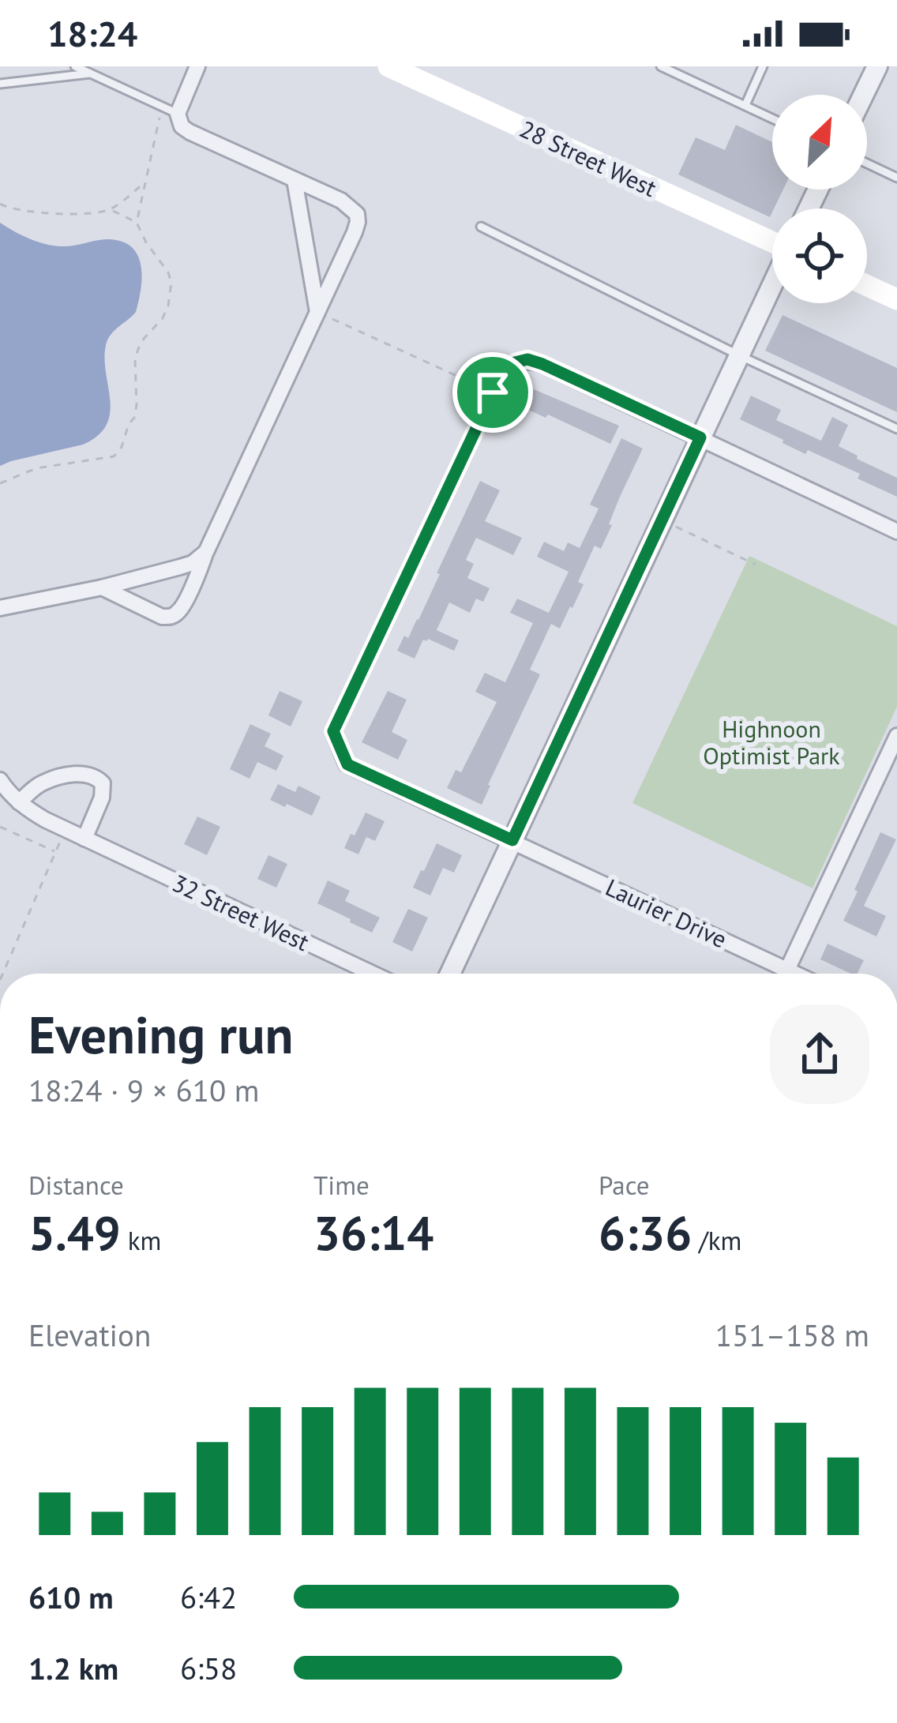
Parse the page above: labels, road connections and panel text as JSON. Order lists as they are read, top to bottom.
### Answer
{
  "streets": {
    "main road": ["28 Street West"],
    "street": ["32 Street West", "Laurier Drive"]
  },
  "parks": ["Highnoon Optimist Park"],
  "north": "top right",
  "page": {
    "status": "18:24",
    "heading": ["Evening run", "18:24 · 9 × 610 m"],
    "stats": [
      ["Distance", "5.49 km"],
      ["Time", "36:14"],
      ["Pace", "6:36 /km"]
    ],
    "chart": ["Elevation", "151–158 m"],
    "list": [
      {
        "name": "610 m",
        "note": "6:42"
      },
      {
        "name": "1.2 km",
        "note": "6:58"
      }
    ]
  }
}
